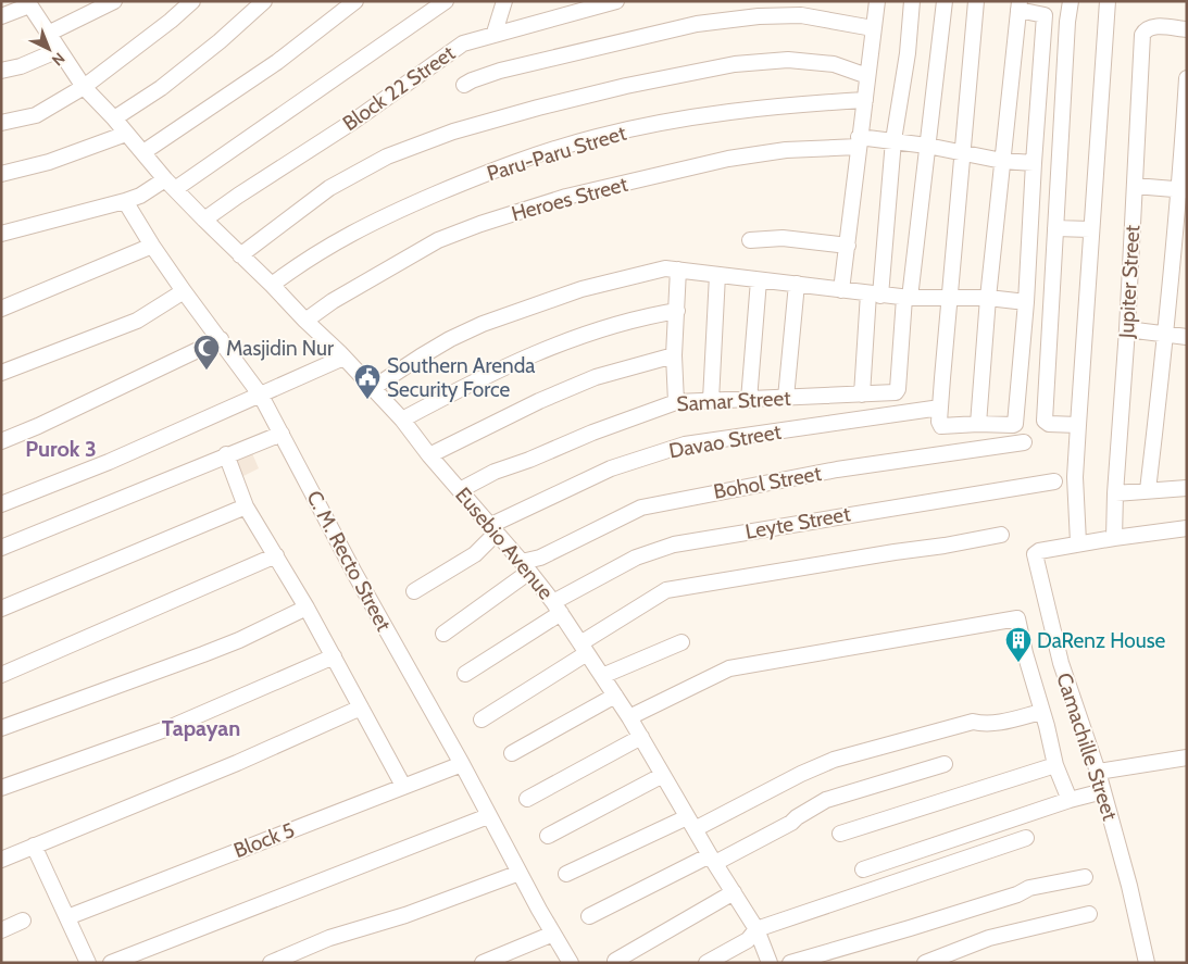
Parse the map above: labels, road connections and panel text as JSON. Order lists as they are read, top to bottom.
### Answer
{
  "streets": {
    "street": [
      "Block 22 Street",
      "Paru-Paru Street",
      "Heroes Street",
      "Jupiter Street",
      "Samar Street",
      "Davao Street",
      "Bohol Street",
      "Leyte Street",
      "Eusebio Avenue",
      "C. M. Recto Street",
      "Camachille Street",
      "Block 5"
    ]
  },
  "crossings": [
    ["Block 22 Street", "Eusebio Avenue"],
    ["Paru-Paru Street", "Eusebio Avenue"],
    ["Heroes Street", "Eusebio Avenue"],
    ["Jupiter Street", "Camachille Street"],
    ["Samar Street", "Eusebio Avenue"],
    ["Davao Street", "Eusebio Avenue"],
    ["Bohol Street", "Eusebio Avenue"],
    ["Leyte Street", "Eusebio Avenue"],
    ["C. M. Recto Street", "Block 5"]
  ],
  "districts": ["Purok 3", "Tapayan"],
  "places": {
    "mosque": ["Masjidin Nur"],
    "public building": ["Southern Arenda Security Force"],
    "building": ["DaRenz House"]
  },
  "north": "bottom right"
}
